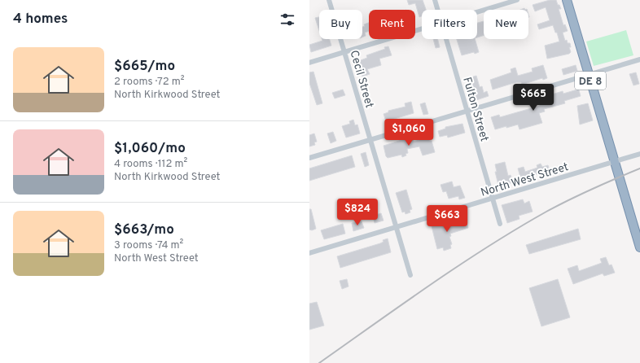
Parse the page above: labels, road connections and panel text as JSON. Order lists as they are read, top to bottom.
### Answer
{
  "streets": {
    "highway": ["DE 8"],
    "street": ["Cecil Street", "Fulton Street", "North West Street"]
  },
  "crossings": [
    ["Cecil Street", "North West Street"],
    ["DE 8", "North West Street"],
    ["Fulton Street", "North West Street"]
  ],
  "page": {
    "heading": "4 homes",
    "chip": [
      "Buy",
      "Rent",
      "Filters",
      "New"
    ],
    "list": [
      {
        "name": "$665/mo",
        "note": "2 rooms · 72 m² · North Kirkwood Street"
      },
      {
        "name": "$1,060/mo",
        "note": "4 rooms · 112 m² · North Kirkwood Street"
      },
      {
        "name": "$663/mo",
        "note": "3 rooms · 74 m² · North West Street"
      }
    ],
    "price": [
      "$665",
      "$1,060",
      "$824",
      "$663"
    ]
  }
}
